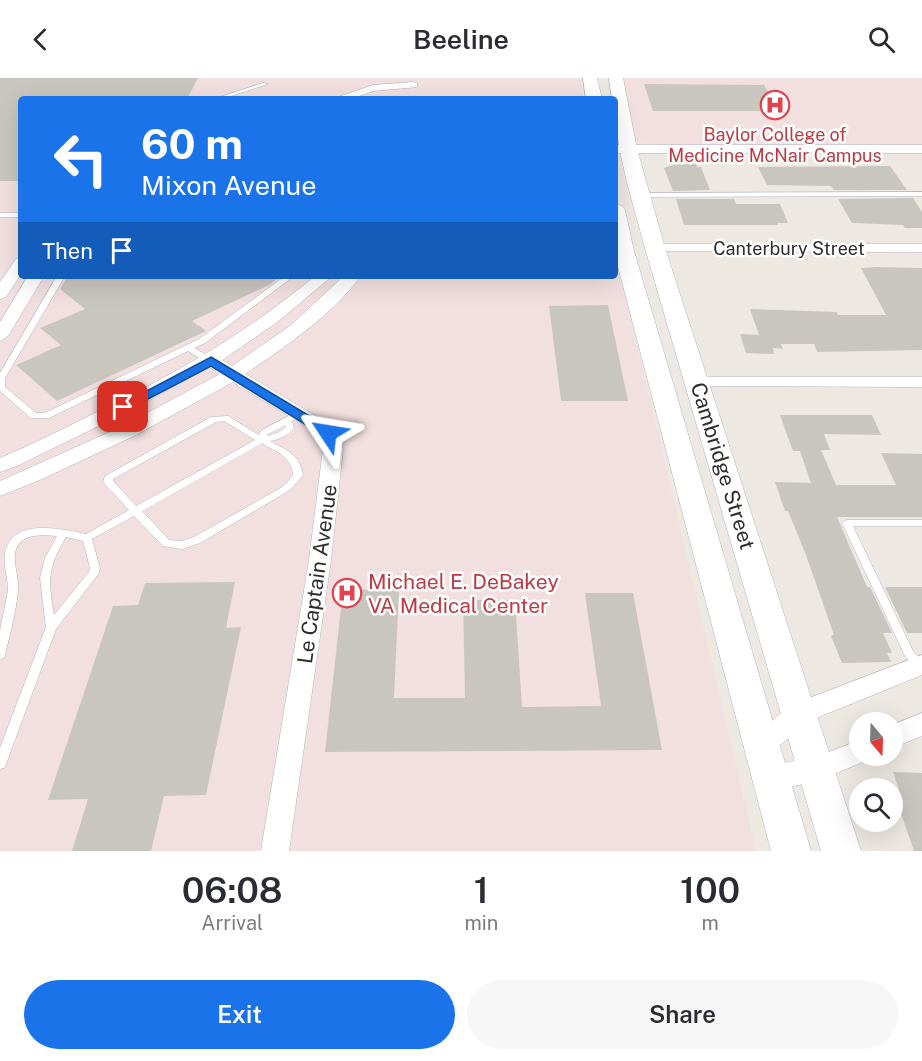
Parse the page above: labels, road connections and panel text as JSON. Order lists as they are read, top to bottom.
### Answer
{
  "streets": {
    "street": ["Canterbury Street", "Cambridge Street", "Le Captain Avenue"]
  },
  "crossings": [
    ["Canterbury Street", "Cambridge Street"]
  ],
  "places": {
    "hospital": ["Baylor College of Medicine McNair Campus", "Michael E. DeBakey VA Medical Center"]
  },
  "north": "bottom",
  "page": {
    "header": "Beeline",
    "turn": ["60 m", "Mixon Avenue"],
    "then": "Then",
    "eta": [
      "06:08",
      "Arrival",
      "1",
      "min",
      "100",
      "m"
    ],
    "buttons": ["Exit", "Share"]
  }
}
